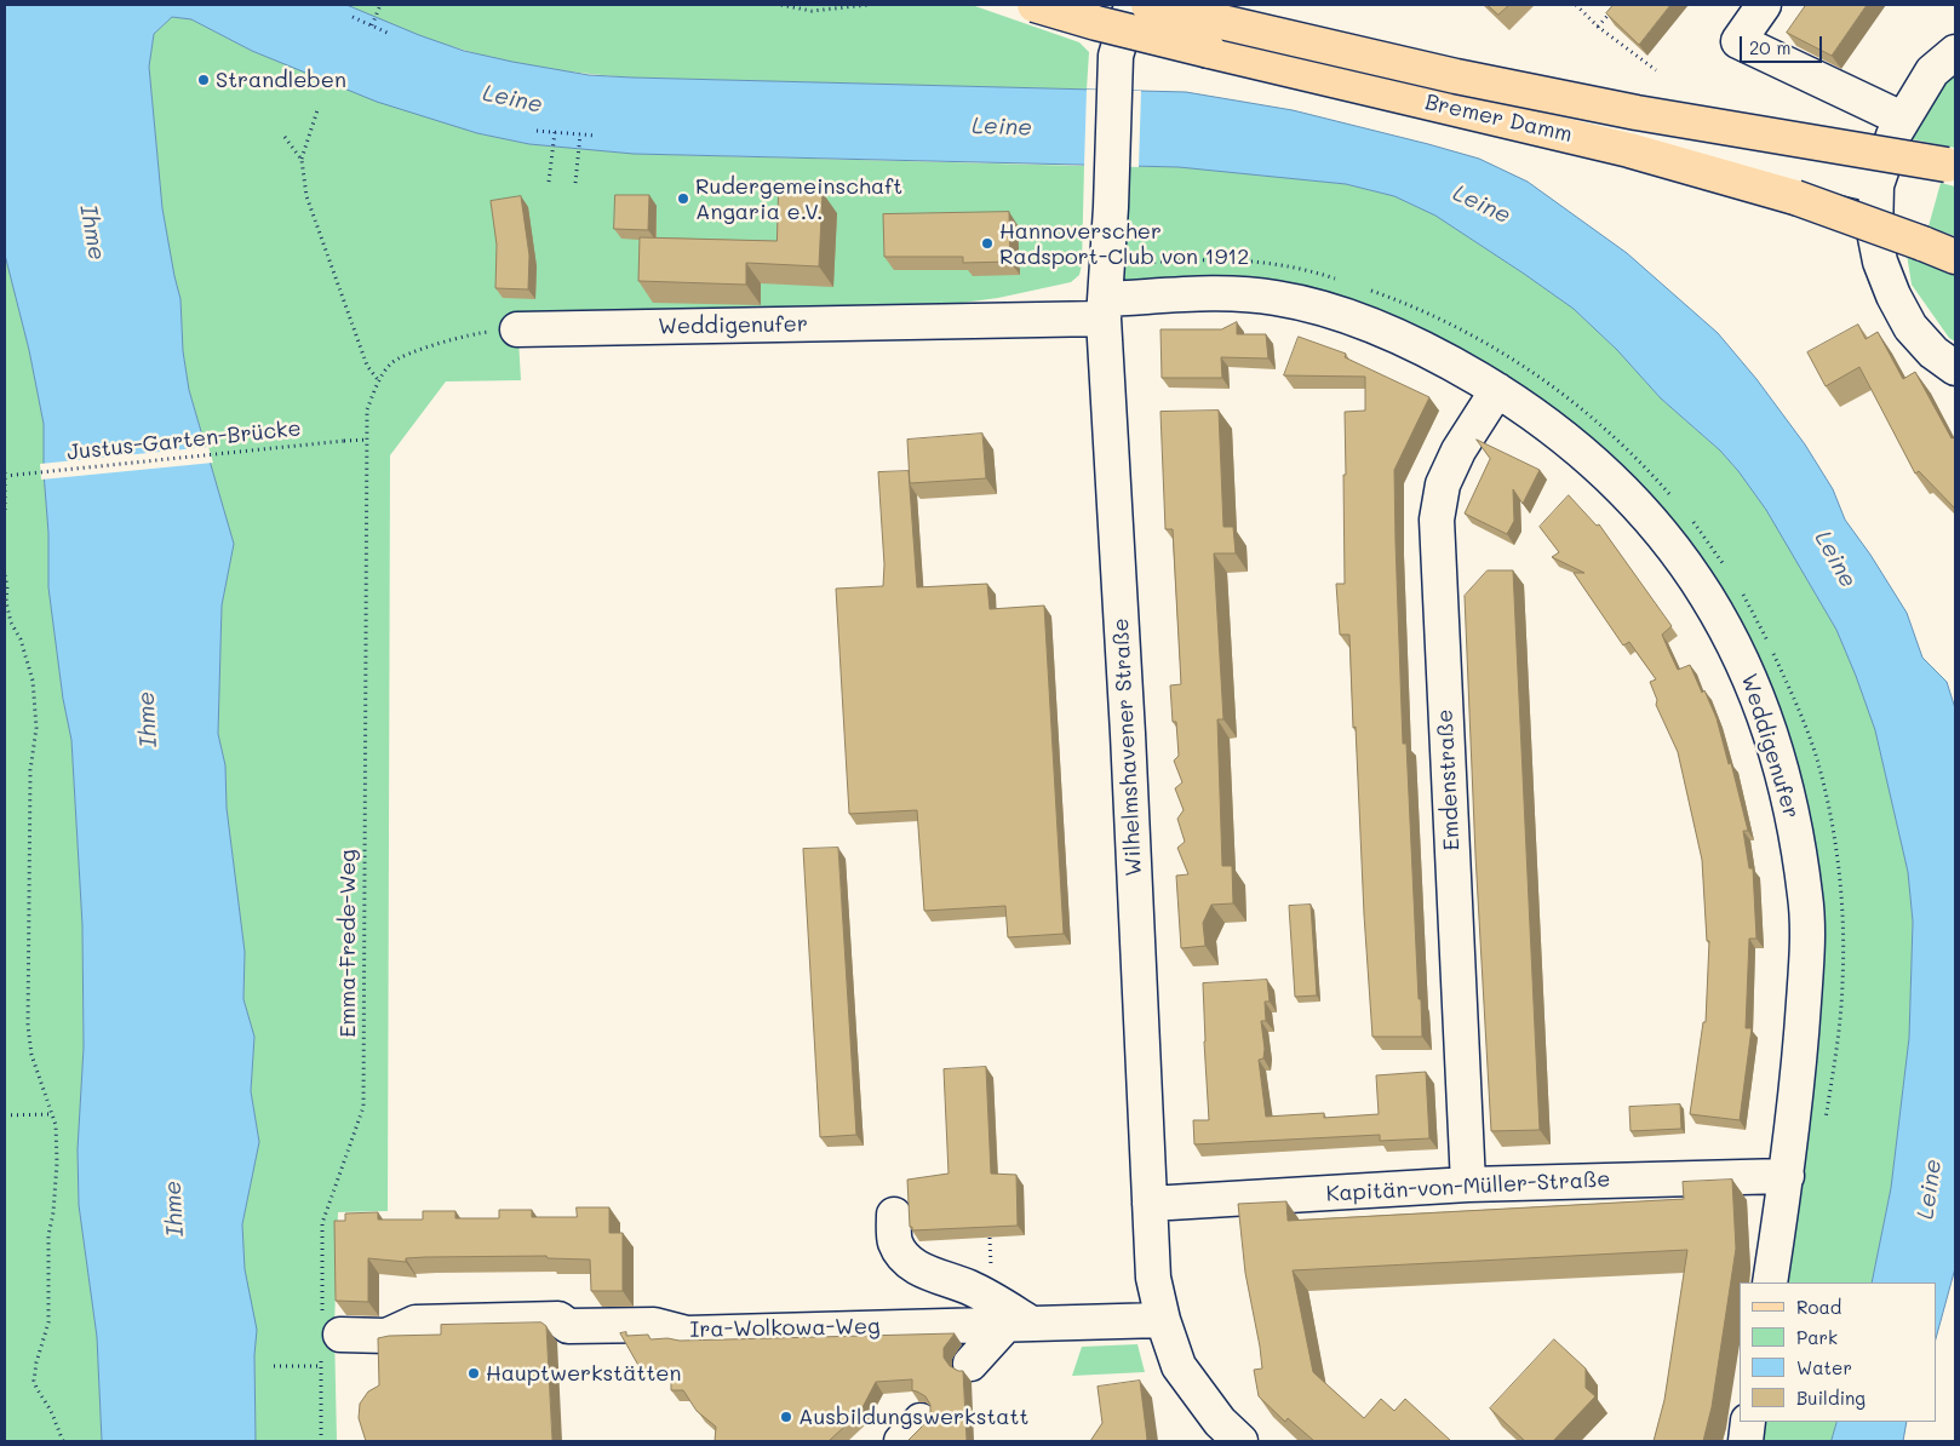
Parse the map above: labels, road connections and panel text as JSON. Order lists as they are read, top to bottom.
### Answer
{
  "streets": {
    "main road": ["Bremer Damm"],
    "street": [
      "Weddigenufer",
      "Wilhelmshavener Straße",
      "Emdenstraße",
      "Kapitän-von-Müller-Straße",
      "Ira-Wolkowa-Weg"
    ],
    "path": ["Justus-Garten-Brücke", "Emma-Frede-Weg"]
  },
  "crossings": [
    ["Bremer Damm", "Wilhelmshavener Straße"],
    ["Weddigenufer", "Wilhelmshavener Straße"],
    ["Weddigenufer", "Emdenstraße"],
    ["Weddigenufer", "Kapitän-von-Müller-Straße"],
    ["Justus-Garten-Brücke", "Emma-Frede-Weg"],
    ["Wilhelmshavener Straße", "Kapitän-von-Müller-Straße"],
    ["Wilhelmshavener Straße", "Ira-Wolkowa-Weg"],
    ["Emdenstraße", "Kapitän-von-Müller-Straße"],
    ["Emma-Frede-Weg", "Ira-Wolkowa-Weg"]
  ],
  "water": ["Leine", "Ihme"],
  "places": [
    "Strandleben",
    "Rudergemeinschaft Angaria e.V.",
    "Hannoverscher Radsport-Club von 1912",
    "Hauptwerkstätten",
    "Ausbildungswerkstatt"
  ],
  "legend": [
    "Road",
    "Park",
    "Water",
    "Building"
  ],
  "scale_bar": "20 m"
}
